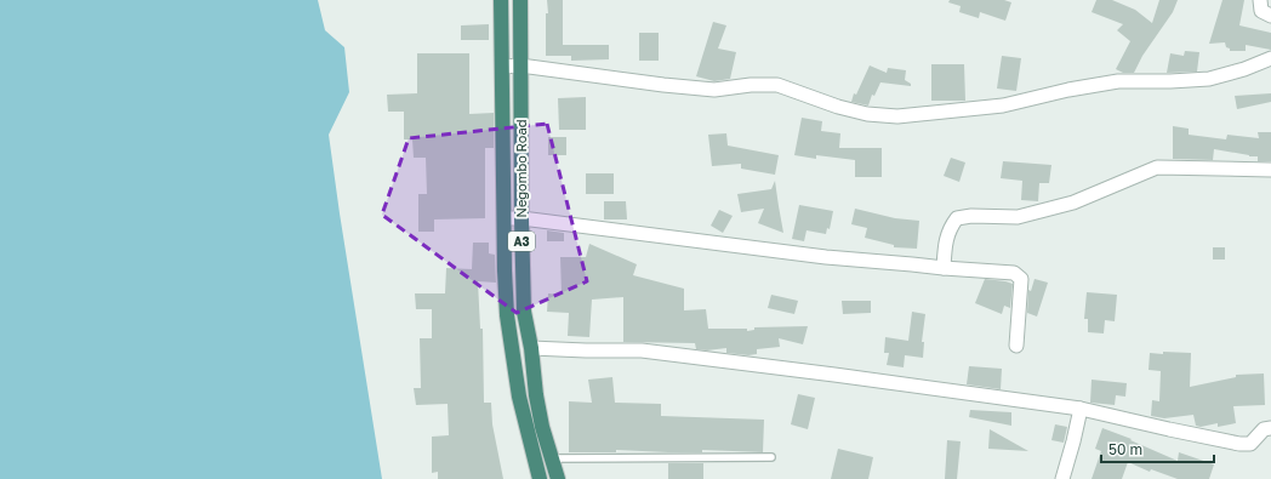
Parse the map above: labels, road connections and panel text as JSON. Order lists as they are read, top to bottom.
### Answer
{
  "streets": {
    "highway": ["Negombo Road", "A3"]
  },
  "scale_bar": "50 m"
}
